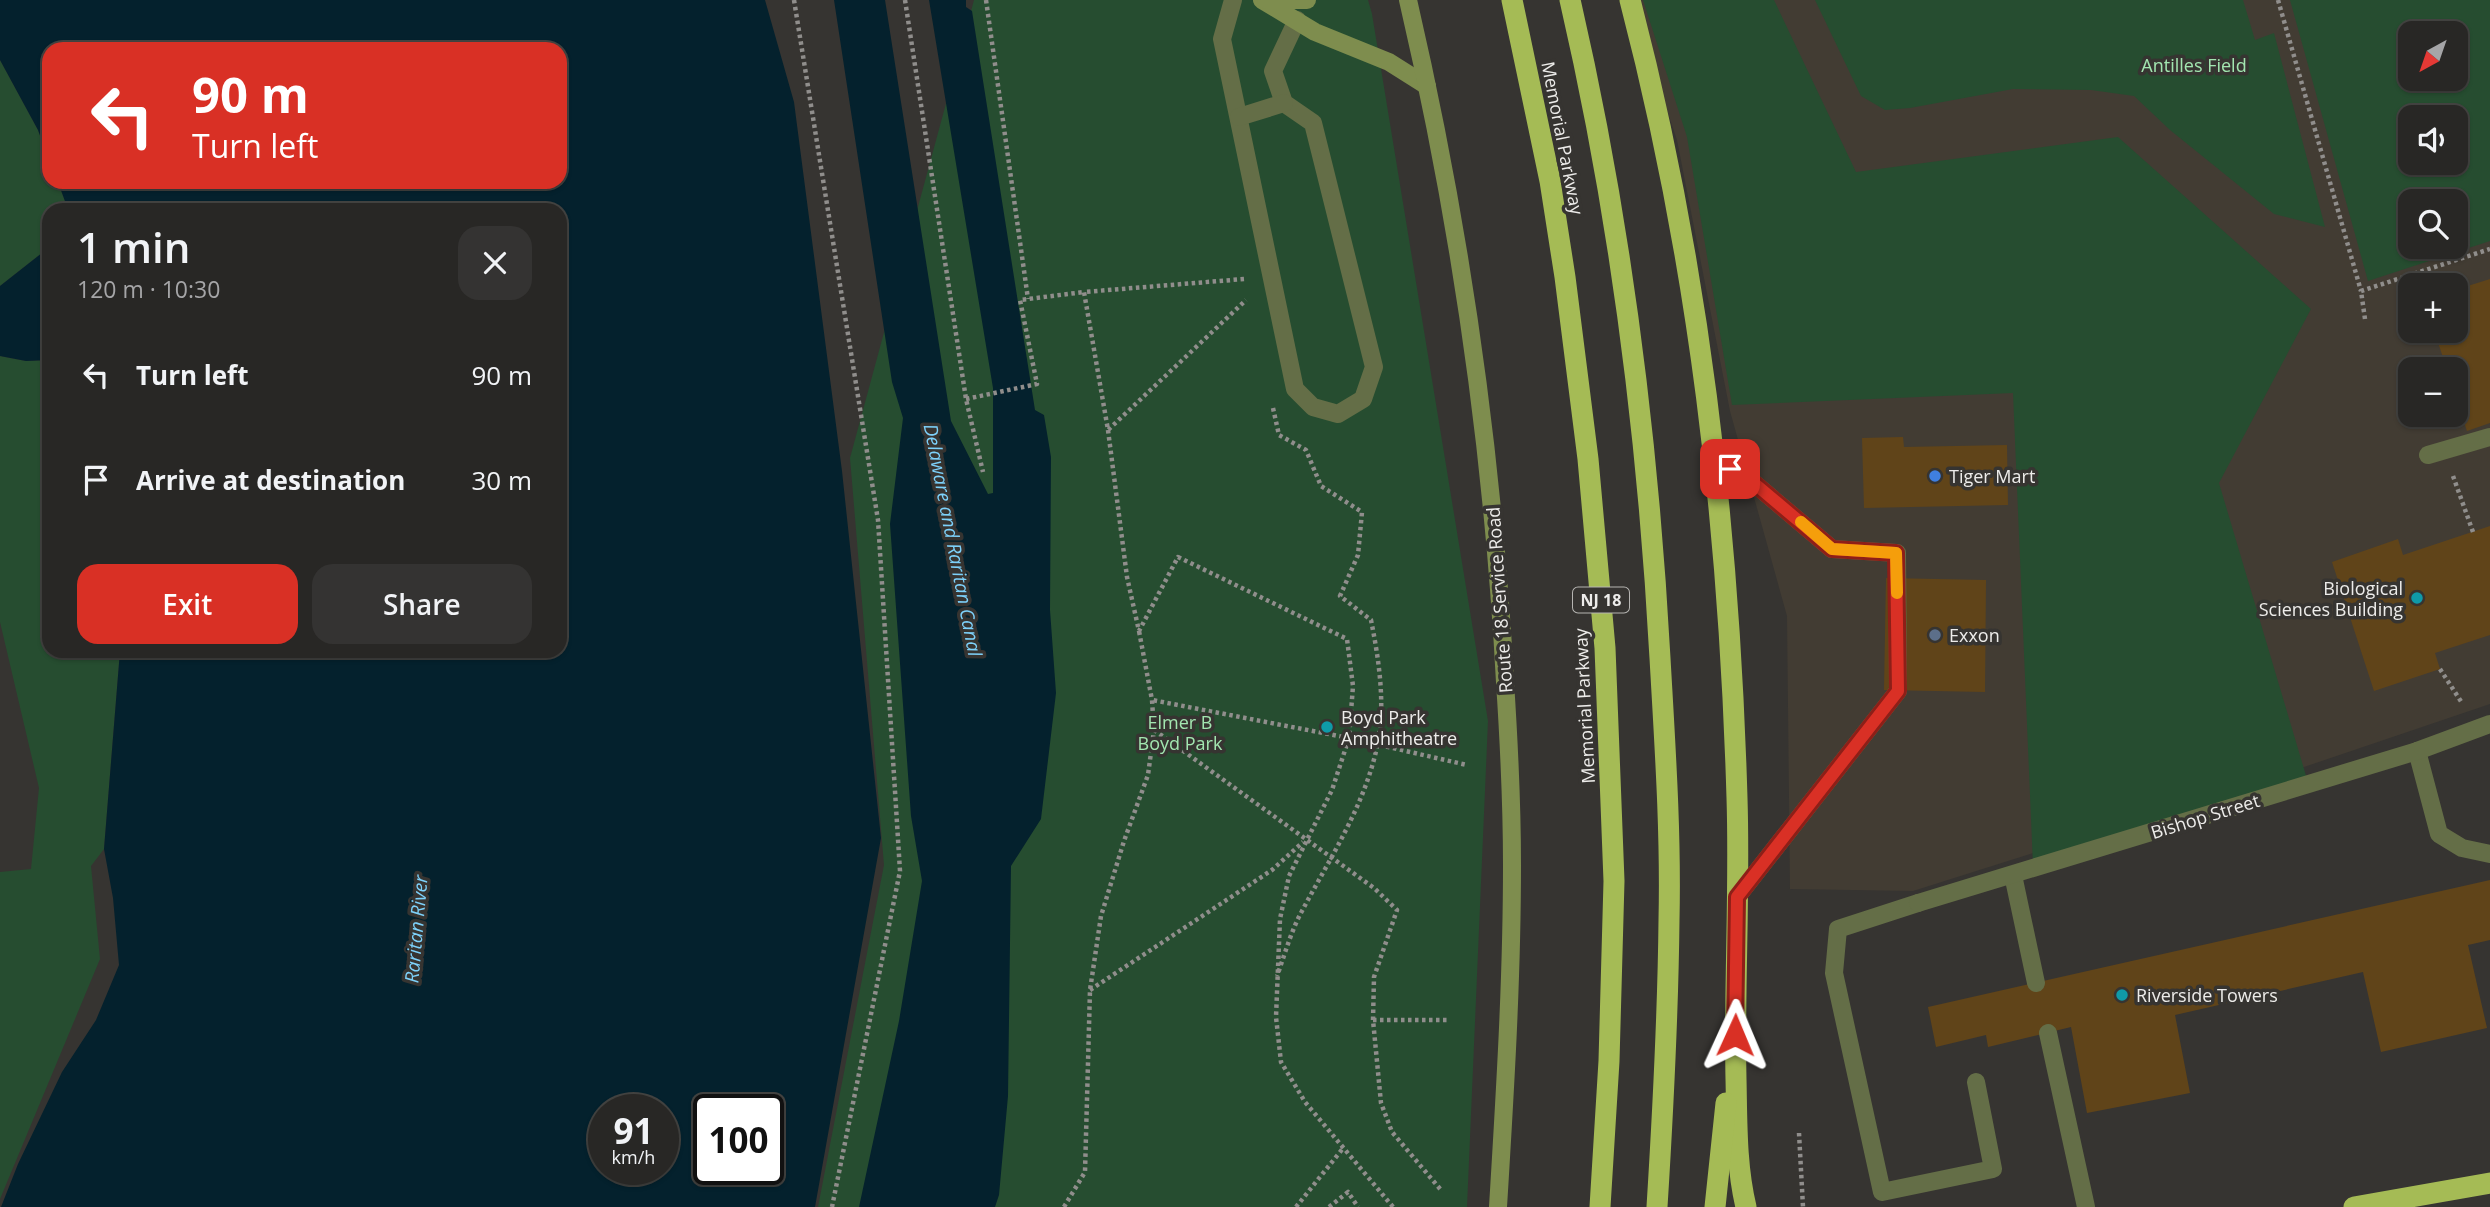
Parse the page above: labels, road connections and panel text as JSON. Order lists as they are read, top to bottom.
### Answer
{
  "streets": {
    "highway": ["Memorial Parkway", "NJ 18"],
    "main road": ["Route 18 Service Road"],
    "street": ["Bishop Street"]
  },
  "water": ["Delaware and Raritan Canal", "Raritan River"],
  "parks": ["Antilles Field", "Elmer B Boyd Park"],
  "places": [
    "Tiger Mart",
    "Biological Sciences Building",
    "Exxon",
    "Boyd Park Amphitheatre",
    "Riverside Towers"
  ],
  "north": "bottom left",
  "page": {
    "map_buttons": ["+", "−"],
    "turn": ["90 m", "Turn left"],
    "heading": ["1 min", "120 m · 10:30"],
    "list": [
      {
        "name": "Turn left",
        "value": "90 m"
      },
      {
        "name": "Arrive at destination",
        "value": "30 m"
      }
    ],
    "buttons": ["Exit", "Share"],
    "speed": "91 km/h",
    "limit": "100"
  }
}
